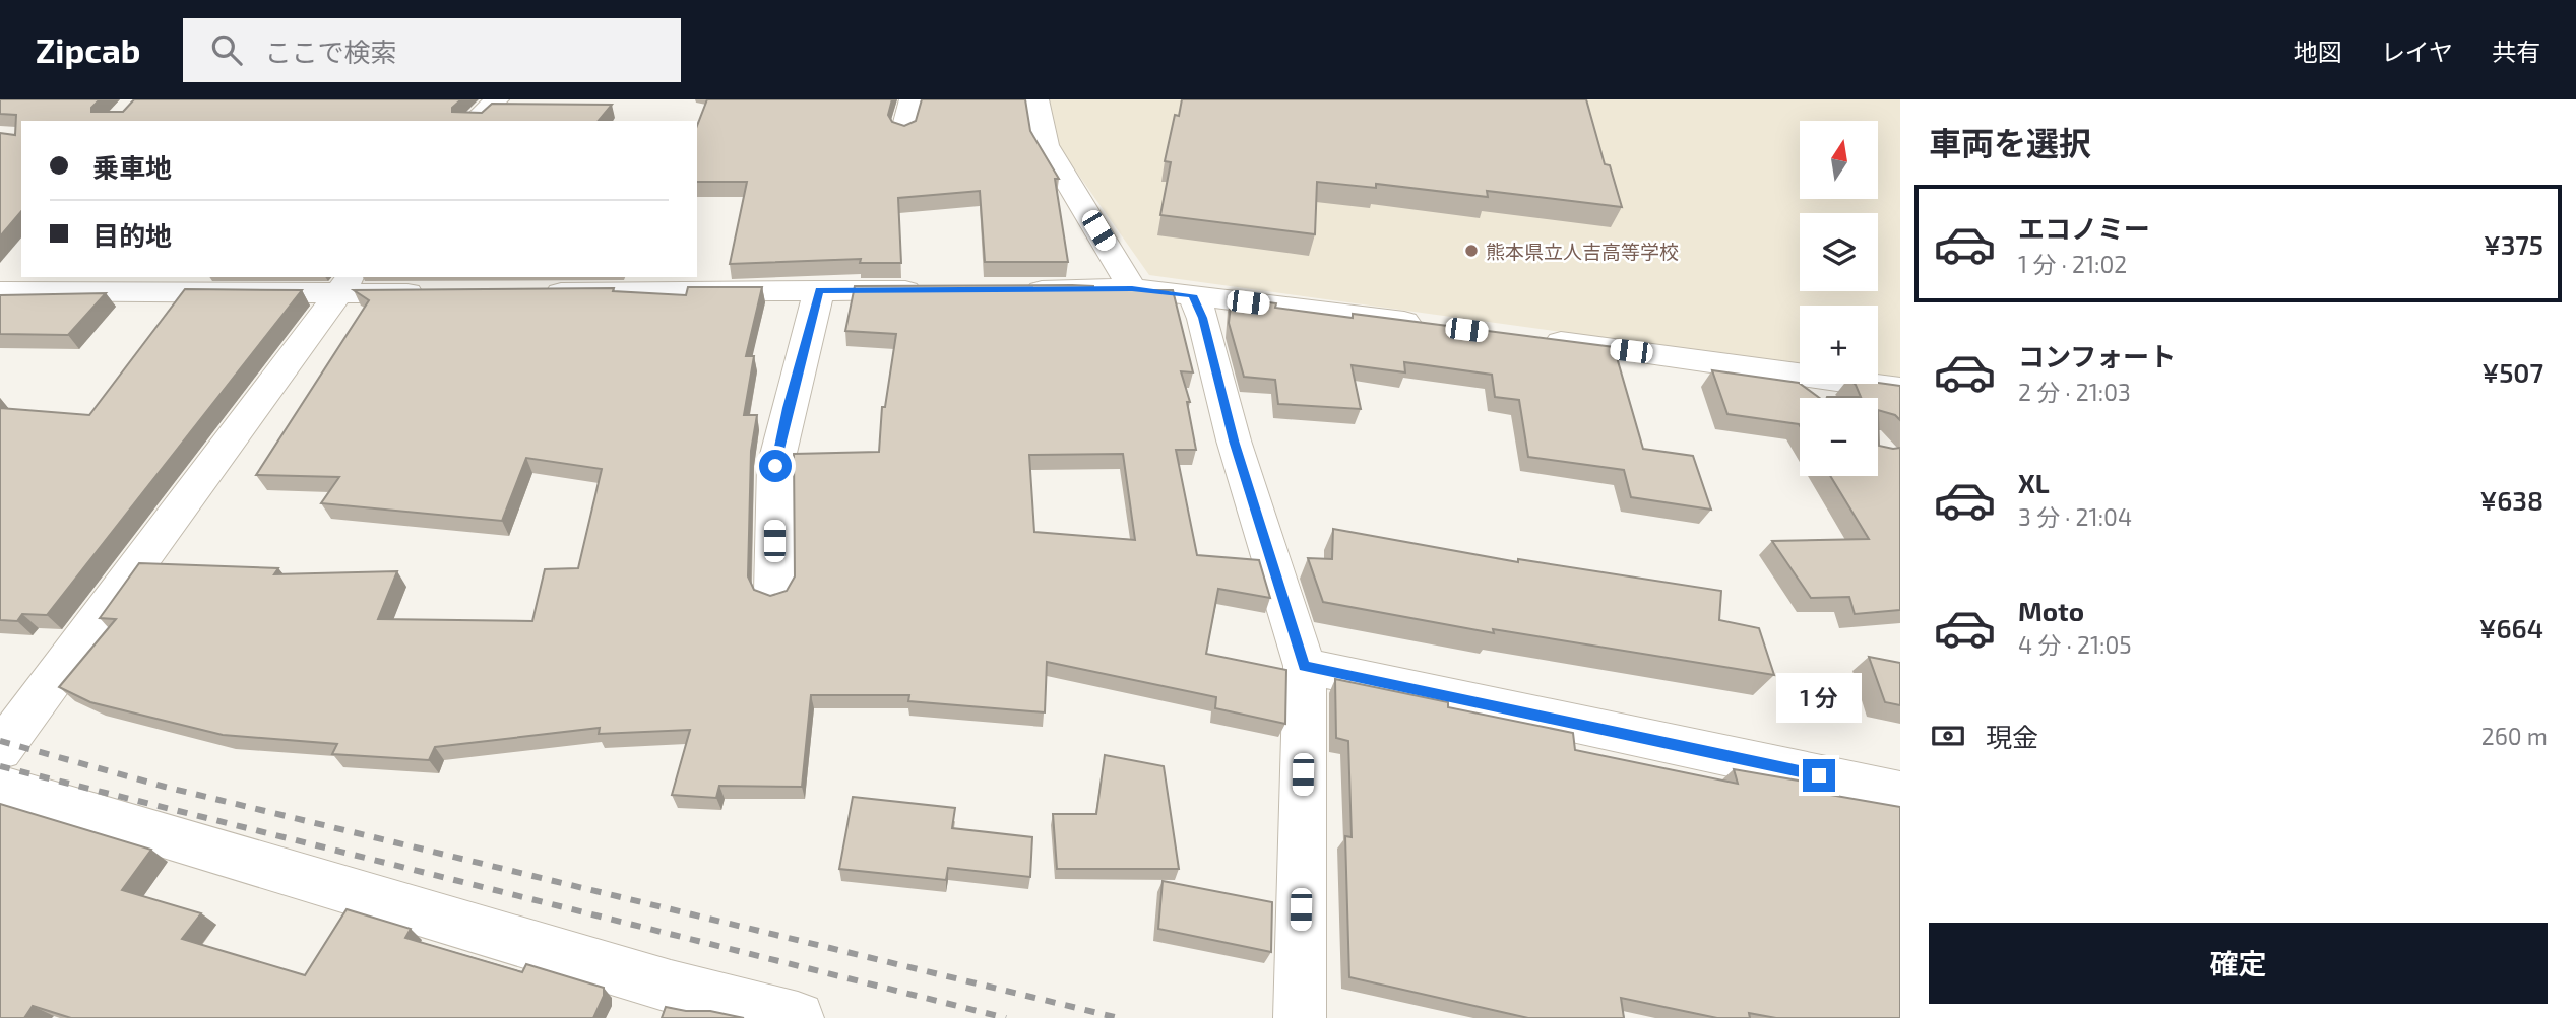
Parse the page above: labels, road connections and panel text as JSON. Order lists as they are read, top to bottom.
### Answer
{
  "places": ["熊本県立人吉高等学校"],
  "north": "top",
  "page": {
    "header": "Zipcab",
    "search": "ここで検索",
    "nav": ["地図", "レイヤ", "共有"],
    "heading": "車両を選択",
    "map_buttons": ["+", "−"],
    "banner": ["乗車地", "目的地"],
    "list": [
      {
        "name": "エコノミー",
        "note": "1 分 · 21:02",
        "value": "¥375"
      },
      {
        "name": "コンフォート",
        "note": "2 分 · 21:03",
        "value": "¥507"
      },
      {
        "name": "XL",
        "note": "3 分 · 21:04",
        "value": "¥638"
      },
      {
        "name": "Moto",
        "note": "4 分 · 21:05",
        "value": "¥664"
      }
    ],
    "bubble": "1 分",
    "pay": ["現金", "260 m"],
    "buttons": "確定"
  }
}
